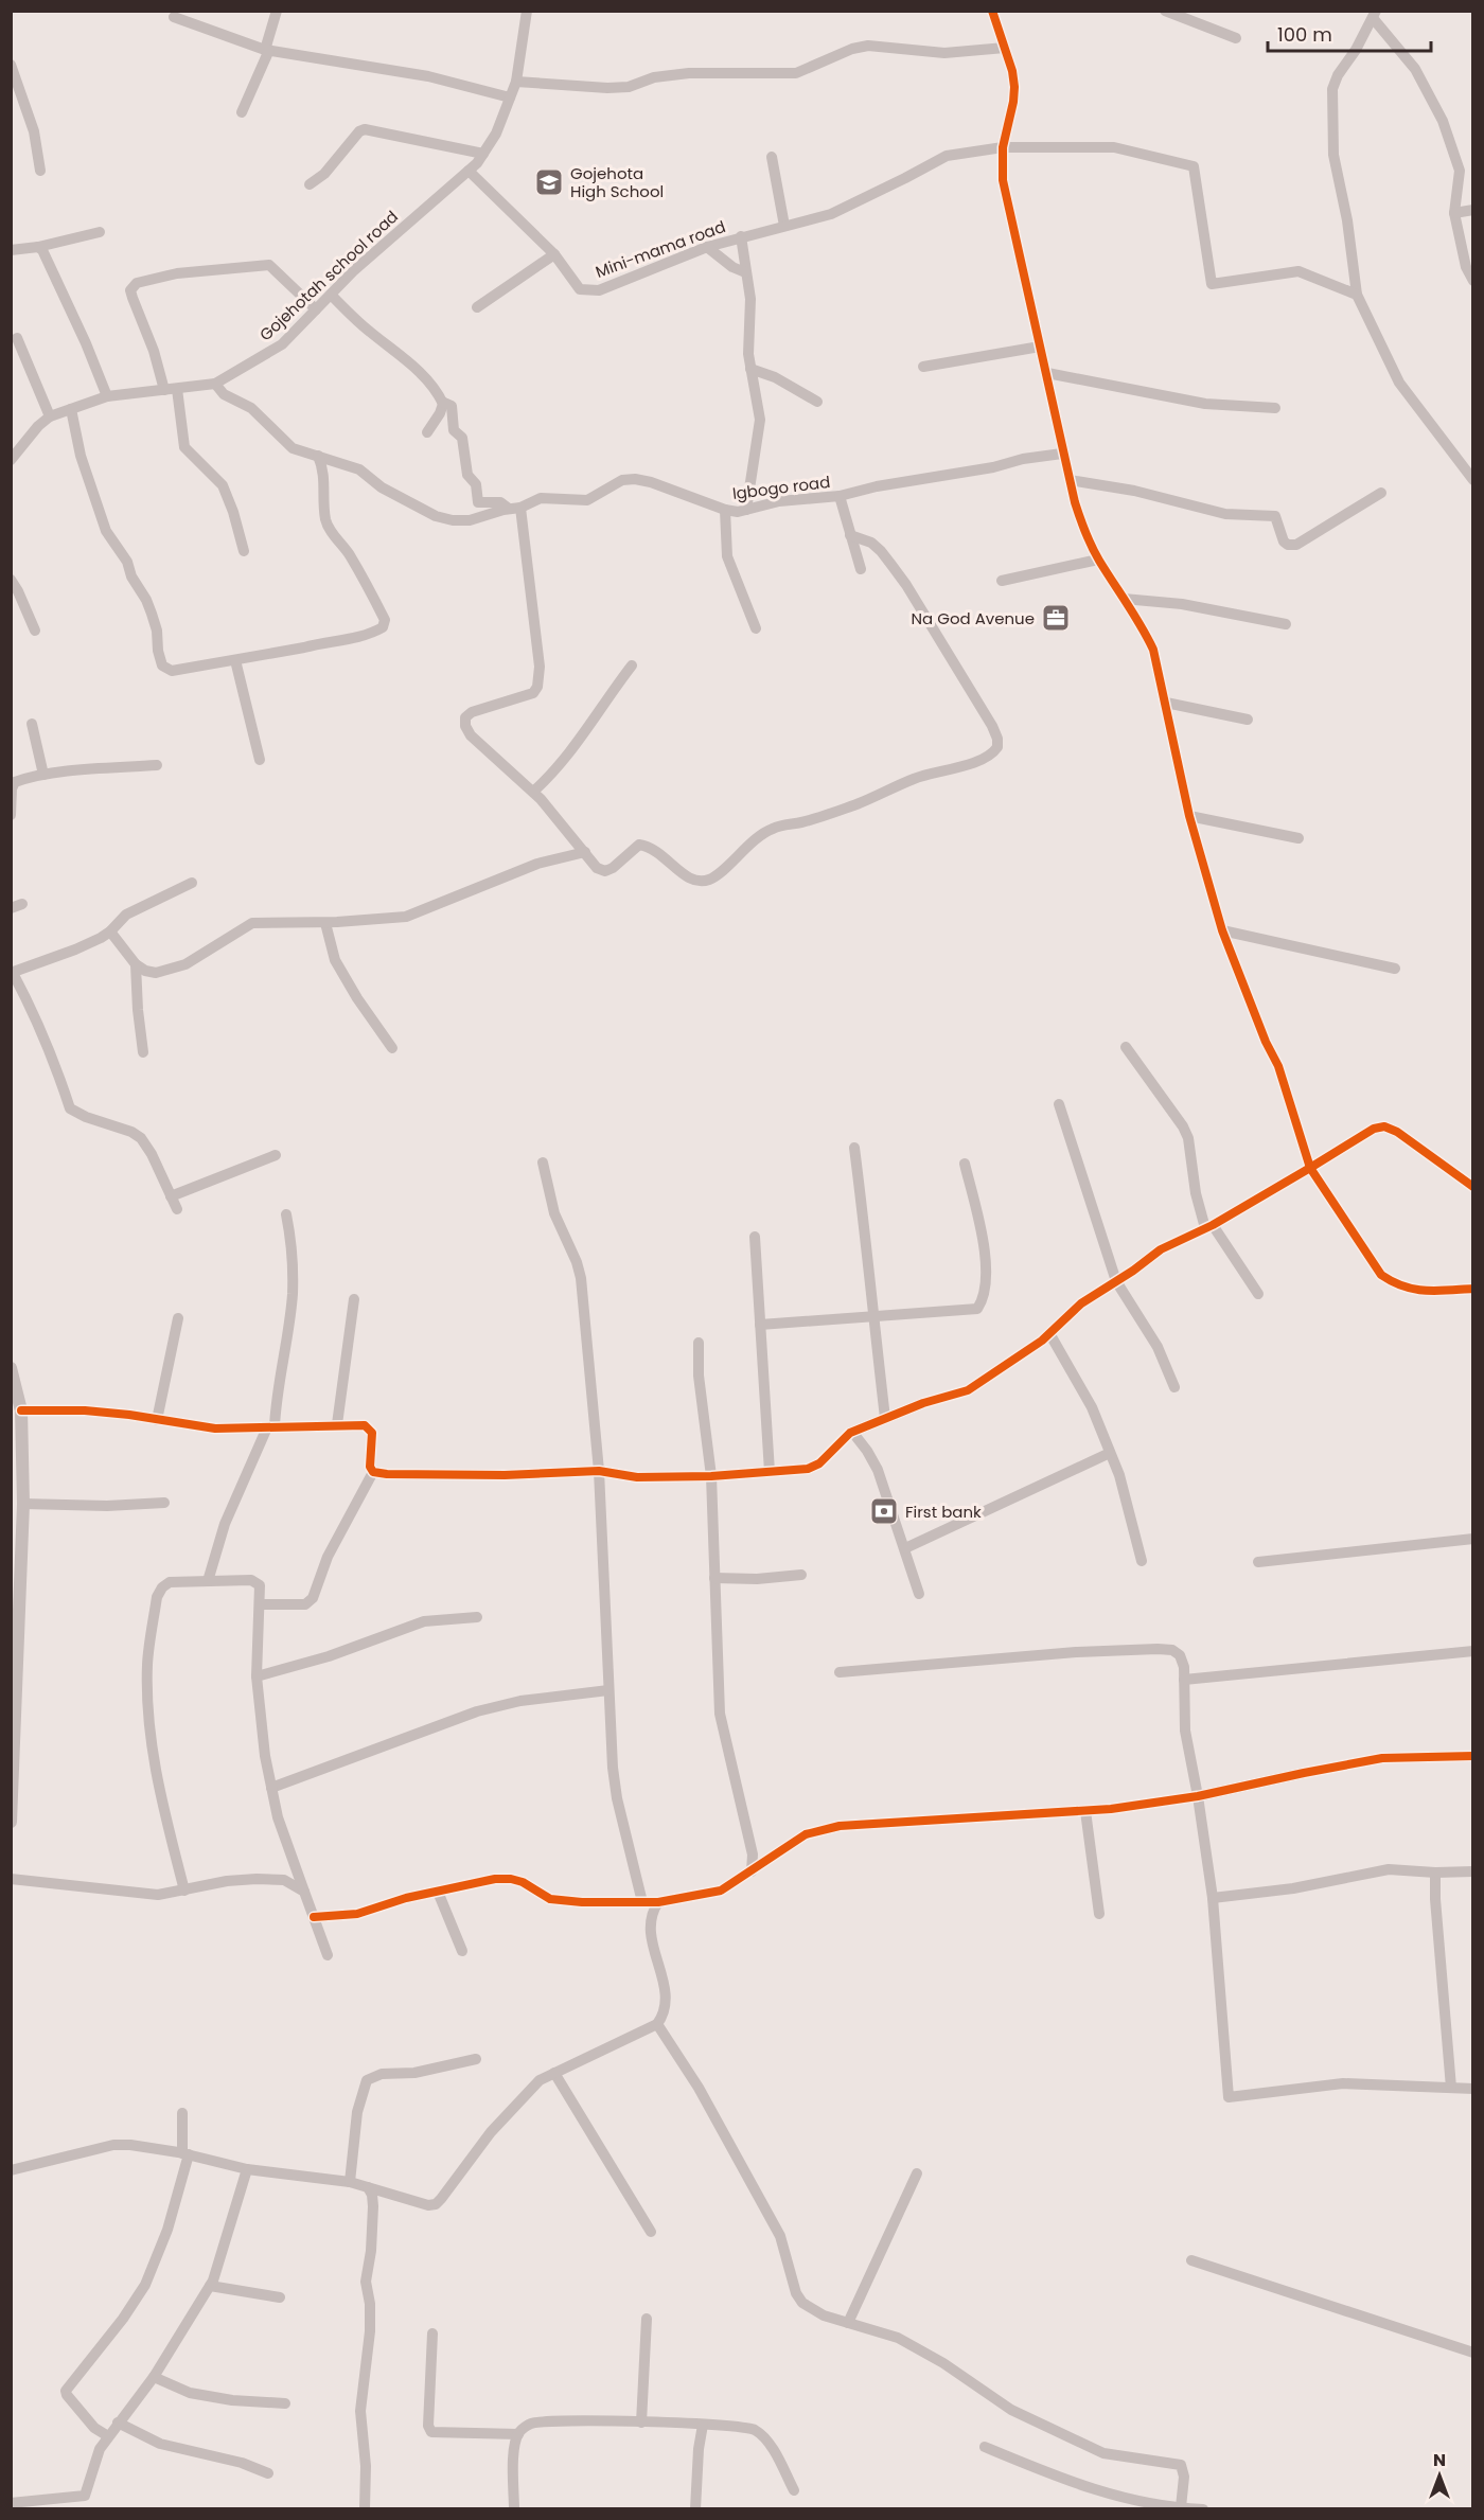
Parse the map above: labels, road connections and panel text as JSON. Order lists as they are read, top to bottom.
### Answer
{
  "streets": {
    "street": ["Mini-mama road", "Gojehotah school road", "Igbogo road"]
  },
  "crossings": [
    ["Mini-mama road", "Gojehotah school road"]
  ],
  "places": {
    "school or university": ["Gojehota High School"],
    "office": ["Na God Avenue"],
    "bank": ["First bank"]
  },
  "scale_bar": "100 m",
  "north": "top"
}
